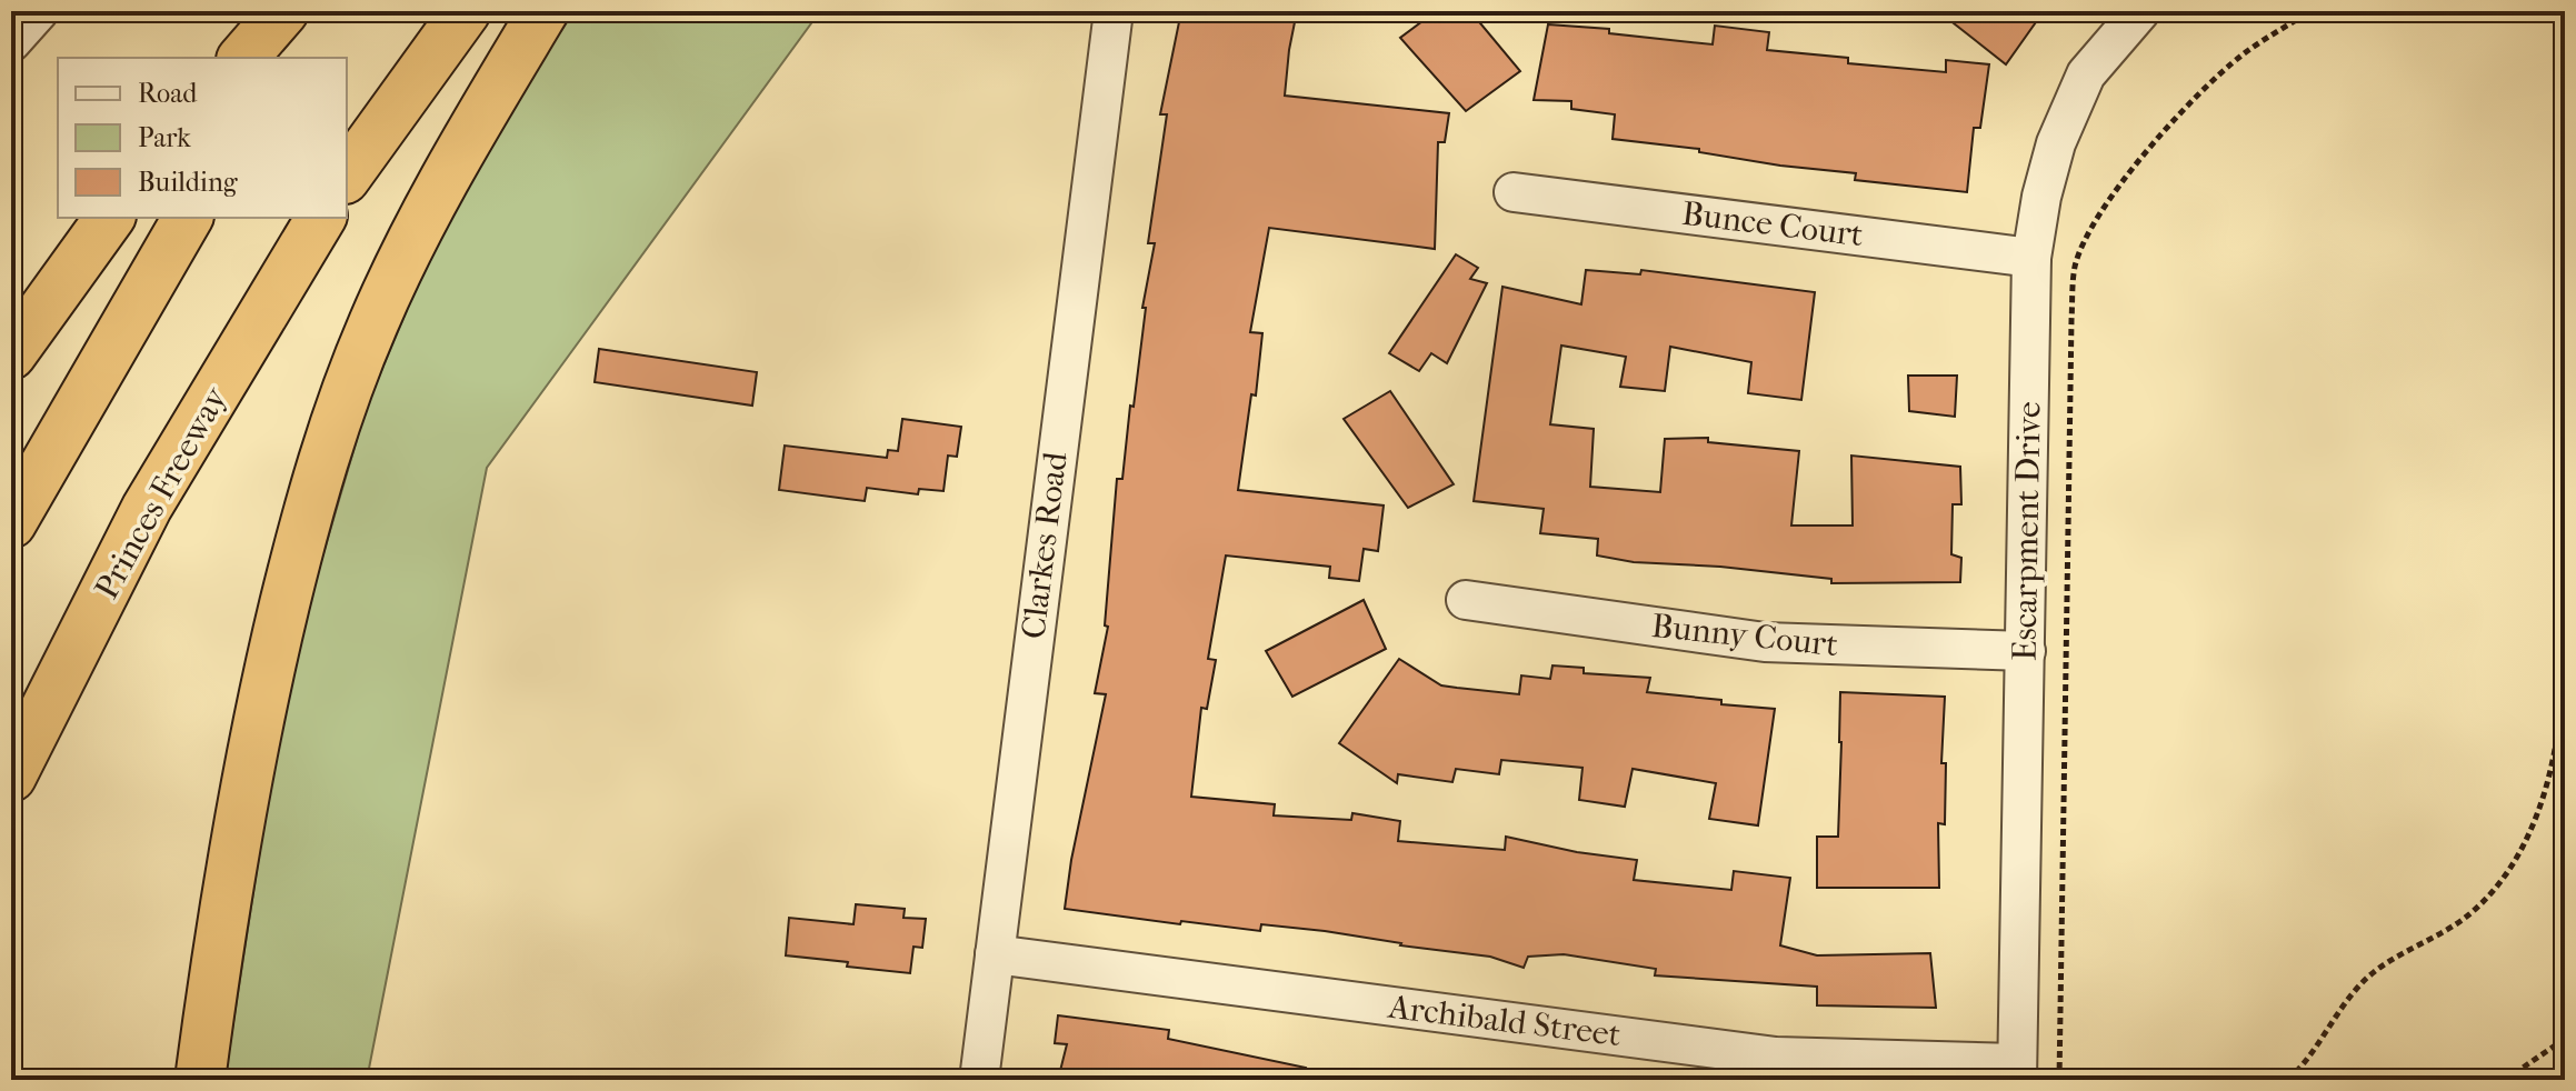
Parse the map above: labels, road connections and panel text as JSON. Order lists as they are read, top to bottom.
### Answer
{
  "streets": {
    "highway": ["Princes Freeway"],
    "street": [
      "Bunce Court",
      "Escarpment Drive",
      "Clarkes Road",
      "Bunny Court",
      "Archibald Street"
    ]
  },
  "crossings": [
    ["Bunce Court", "Escarpment Drive"],
    ["Escarpment Drive", "Bunny Court"],
    ["Escarpment Drive", "Archibald Street"],
    ["Clarkes Road", "Archibald Street"]
  ],
  "legend": ["Road", "Park", "Building"]
}
